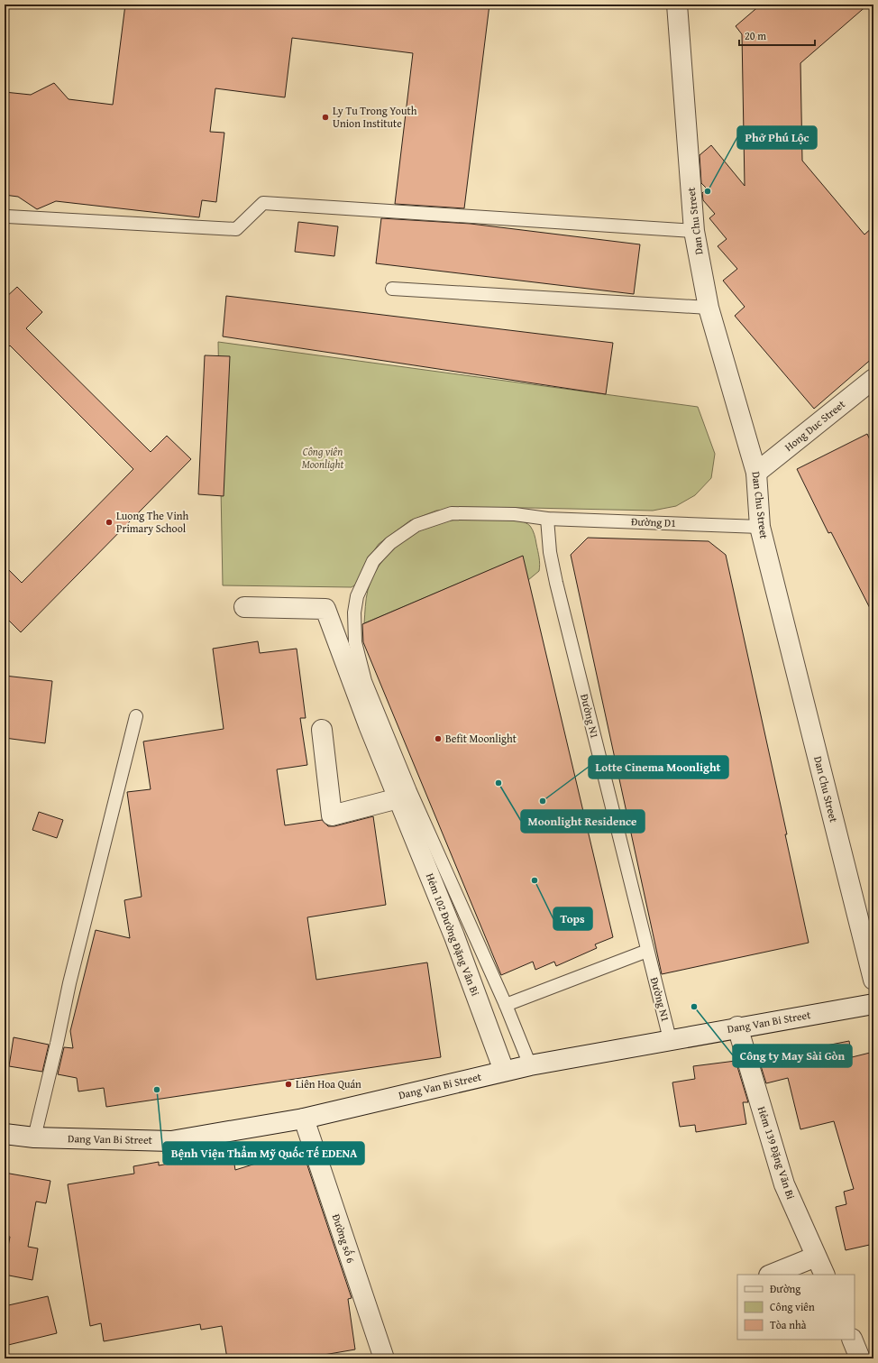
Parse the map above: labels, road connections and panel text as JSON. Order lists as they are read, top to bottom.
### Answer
{
  "streets": {
    "street": [
      "Dan Chu Street",
      "Hong Duc Street",
      "Hẻm 102 Đường Đặng Vân Bi",
      "Dang Van Bi Street",
      "Hẻm 139 Đặng Văn Bi",
      "Đường số 6"
    ],
    "lane": ["Đường D1", "Đường N1"]
  },
  "crossings": [
    ["Dan Chu Street", "Hong Duc Street"],
    ["Dan Chu Street", "Đường D1"],
    ["Đường D1", "Đường N1"],
    ["Đường D1", "Dang Van Bi Street"],
    ["Đường N1", "Dang Van Bi Street"],
    ["Hẻm 102 Đường Đặng Vân Bi", "Dang Van Bi Street"],
    ["Dang Van Bi Street", "Hẻm 139 Đặng Văn Bi"],
    ["Dang Van Bi Street", "Đường số 6"]
  ],
  "parks": ["Công viên Moonlight"],
  "places": [
    "Ly Tu Trong Youth Union Institute",
    "Phở Phú Lộc",
    "Luong The Vinh Primary School",
    "Befit Moonlight",
    "Moonlight Residence",
    "Lotte Cinema Moonlight",
    "Tops",
    "Công ty May Sài Gòn",
    "Liên Hoa Quán",
    "Bệnh Viện Thẩm Mỹ Quốc Tế EDENA"
  ],
  "legend": ["Đường", "Công viên", "Tòa nhà"],
  "scale_bar": "20 m"
}
